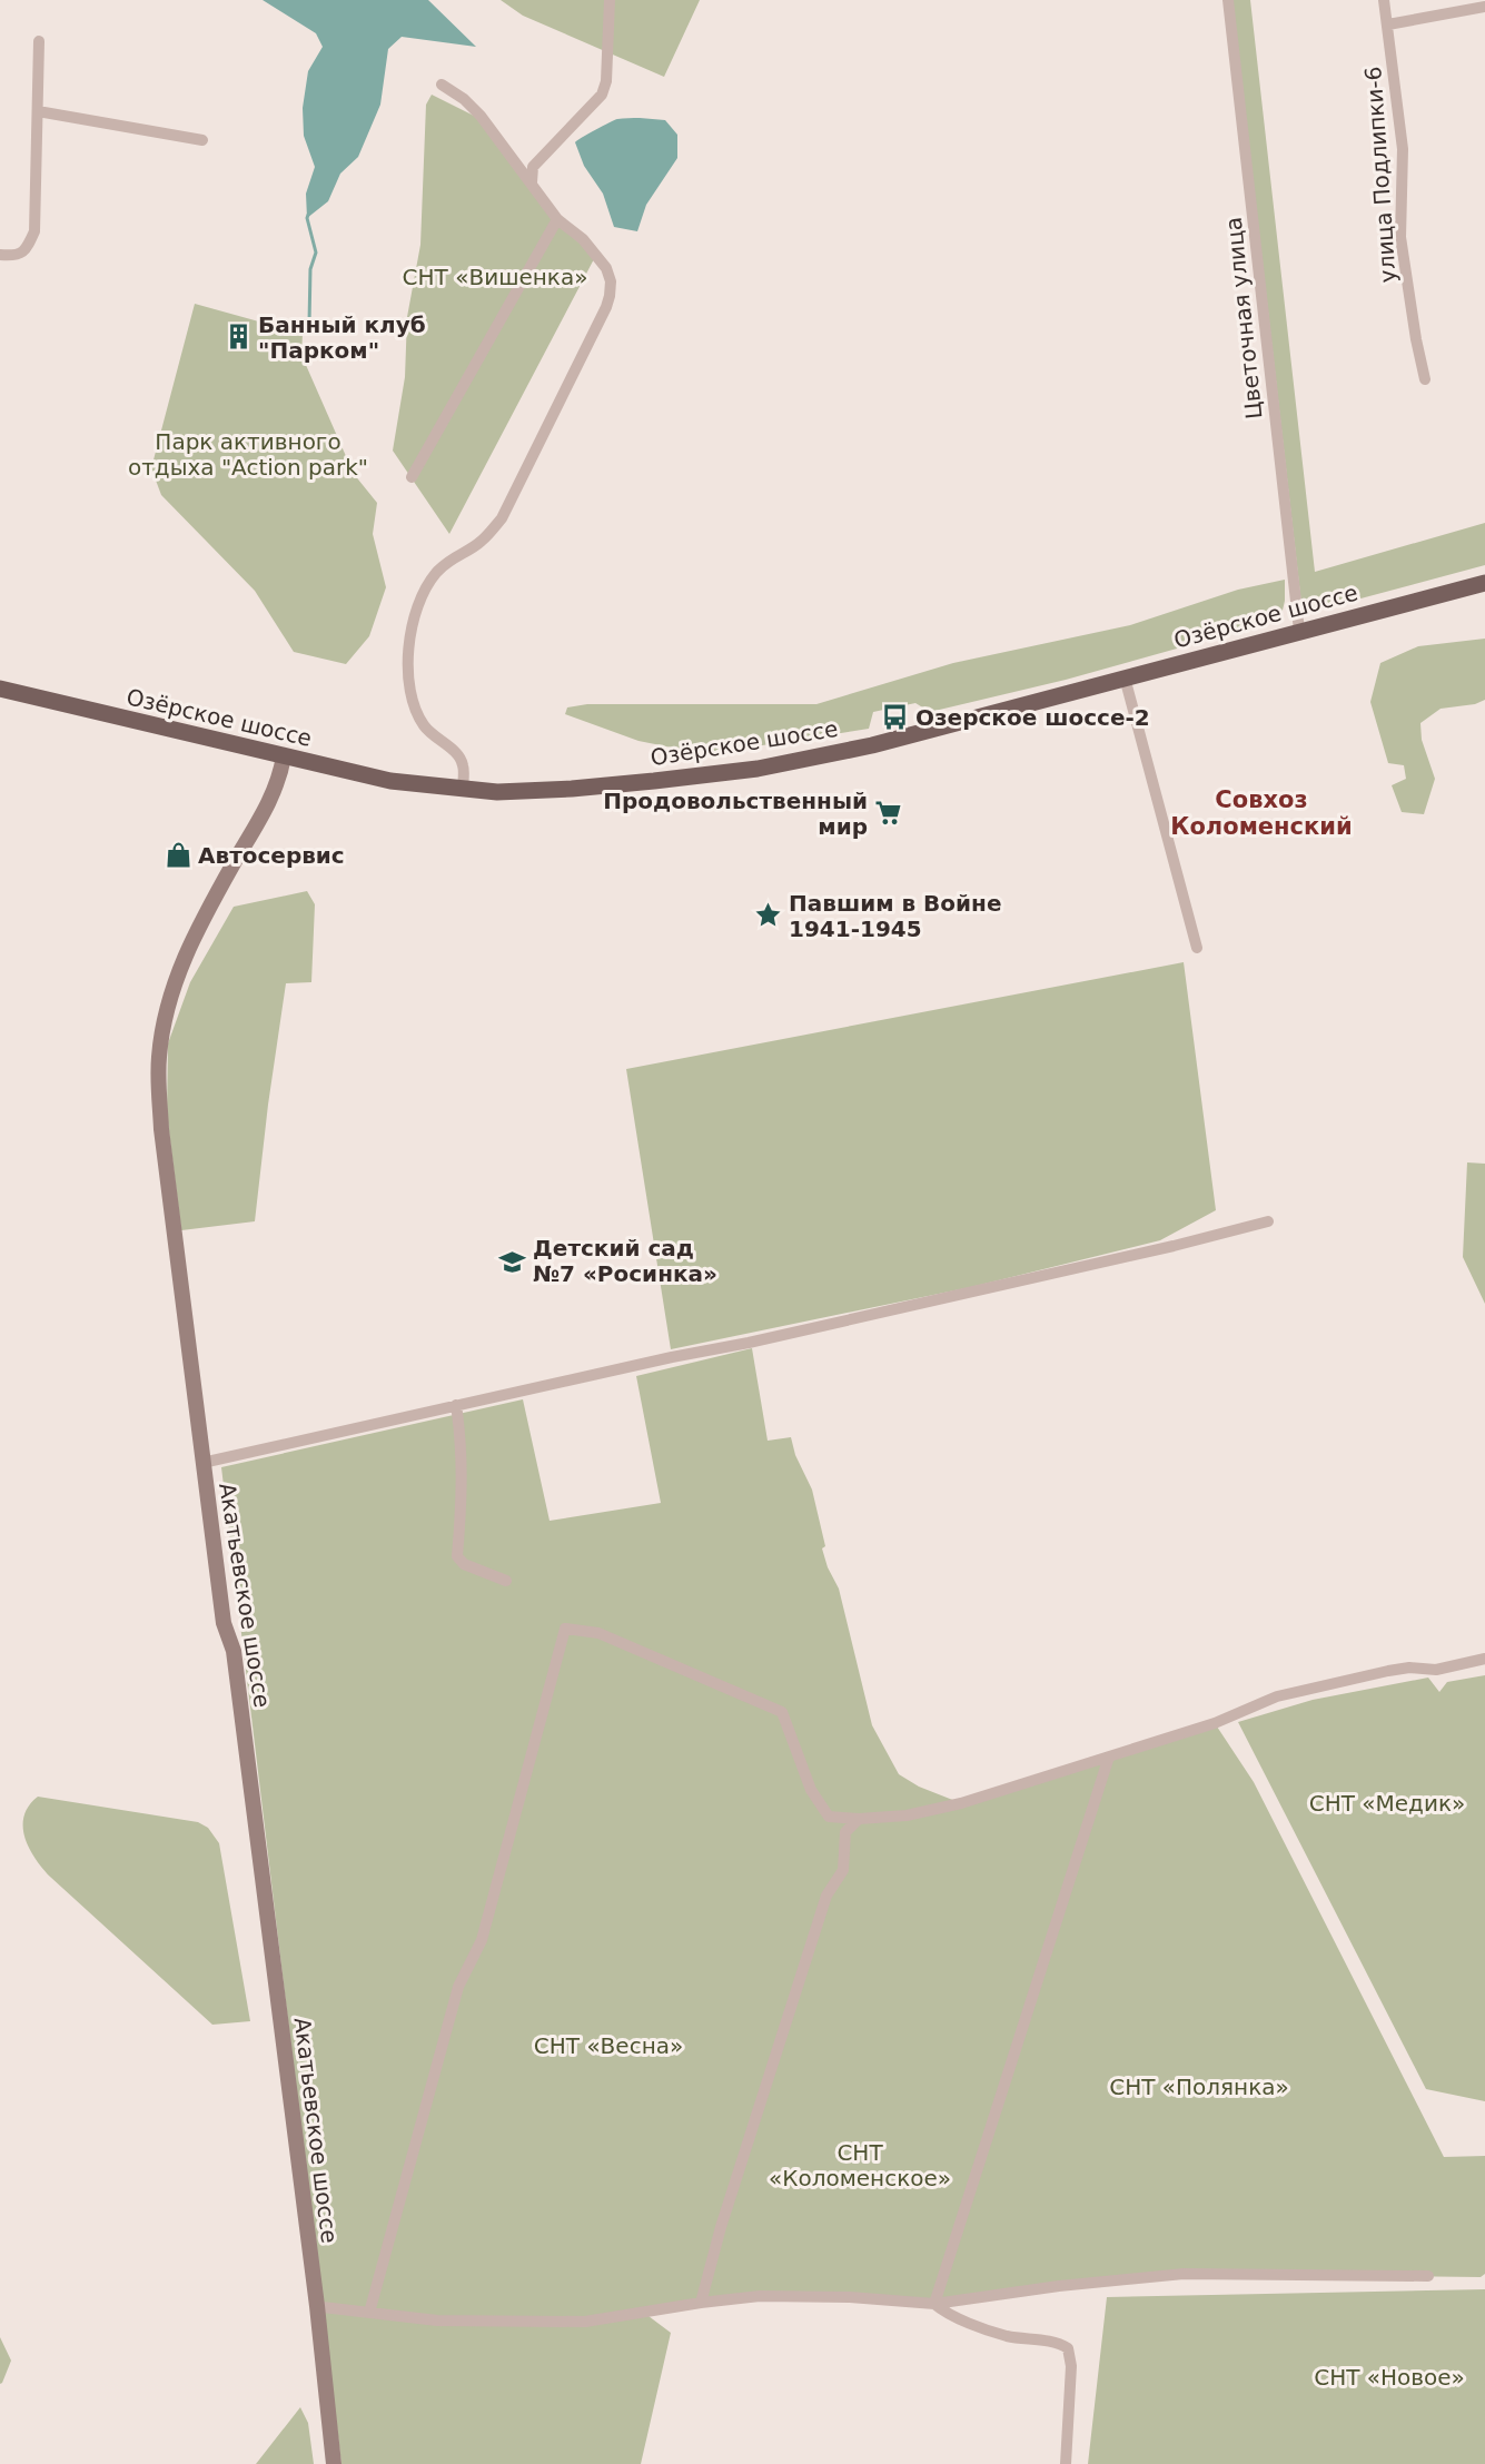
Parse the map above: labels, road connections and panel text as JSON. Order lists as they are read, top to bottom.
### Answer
{
  "streets": {
    "main road": ["Озёрское шоссе", "Акатьевское шоссе"],
    "street": ["улица Подлипки-6", "Цветочная улица"]
  },
  "crossings": [
    ["Цветочная улица", "Озёрское шоссе"],
    ["Озёрское шоссе", "Акатьевское шоссе"]
  ],
  "districts": ["Совхоз Коломенский"],
  "parks": [
    "СНТ «Вишенка»",
    "Парк активного отдыха \"Action park\"",
    "СНТ «Медик»",
    "СНТ «Весна»",
    "СНТ «Полянка»",
    "СНТ «Коломенское»",
    "СНТ «Новое»"
  ],
  "places": {
    "building": ["Банный клуб \"Парком\""],
    "bus stop": ["Озерское шоссе-2"],
    "supermarket": ["Продовольственный мир"],
    "shop": ["Автосервис"],
    "place": ["Павшим в Войне 1941-1945"],
    "school or university": ["Детский сад №7 «Росинка»"]
  }
}
